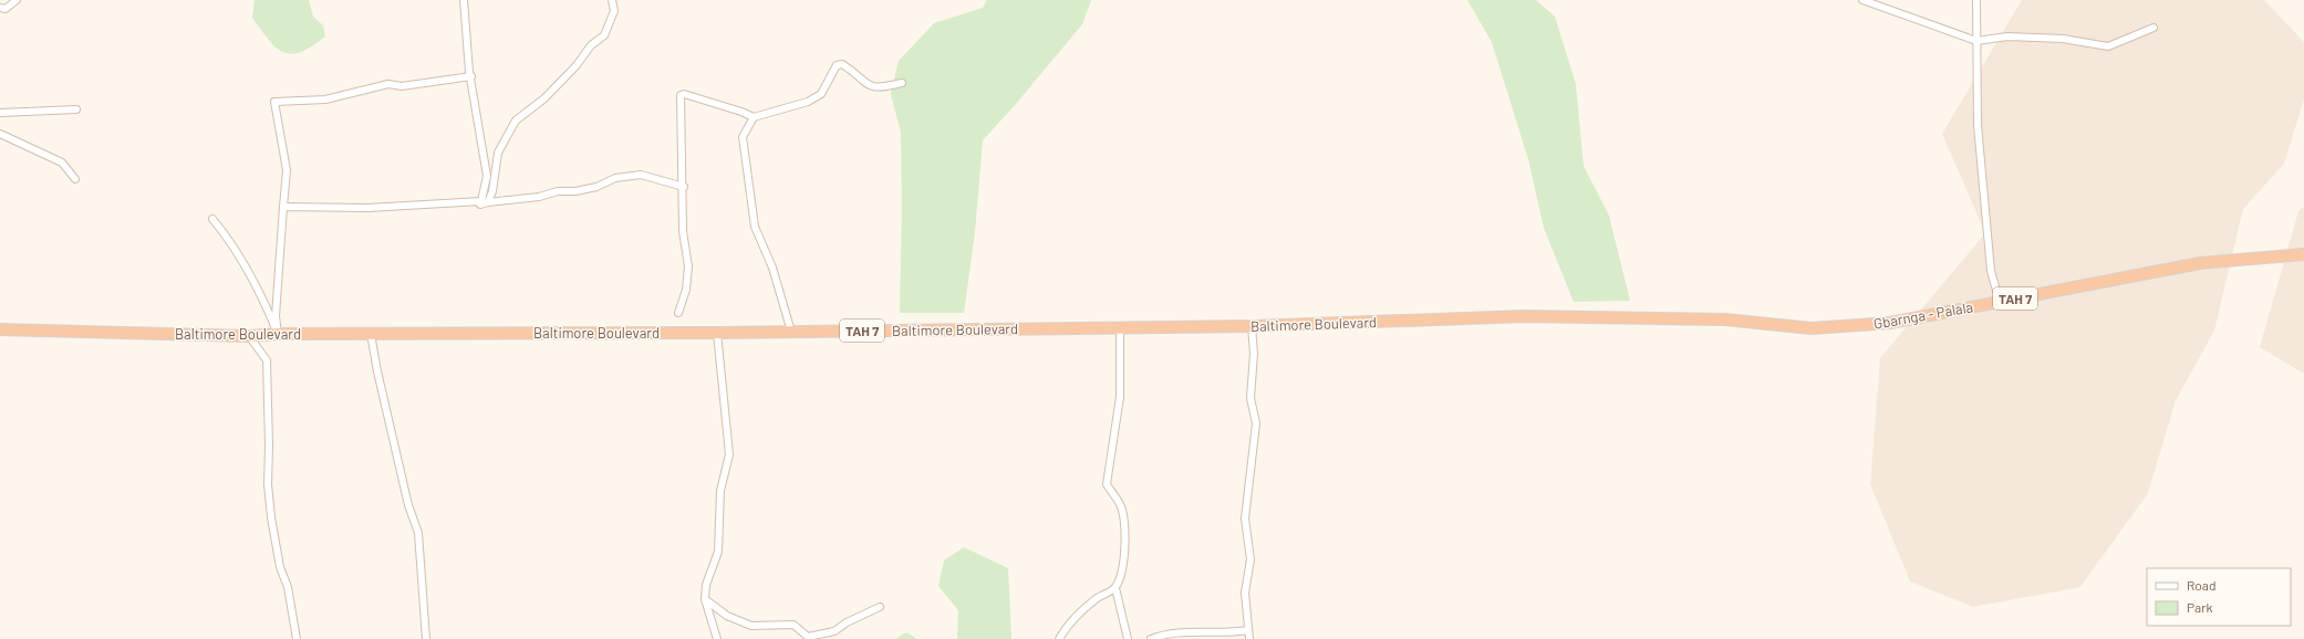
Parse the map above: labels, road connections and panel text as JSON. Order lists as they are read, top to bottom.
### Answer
{
  "streets": {
    "highway": ["TAH 7", "Gbarnga - Palala", "Baltimore Boulevard"]
  },
  "crossings": [
    ["Gbarnga - Palala", "Baltimore Boulevard"]
  ],
  "legend": ["Road", "Park"]
}
